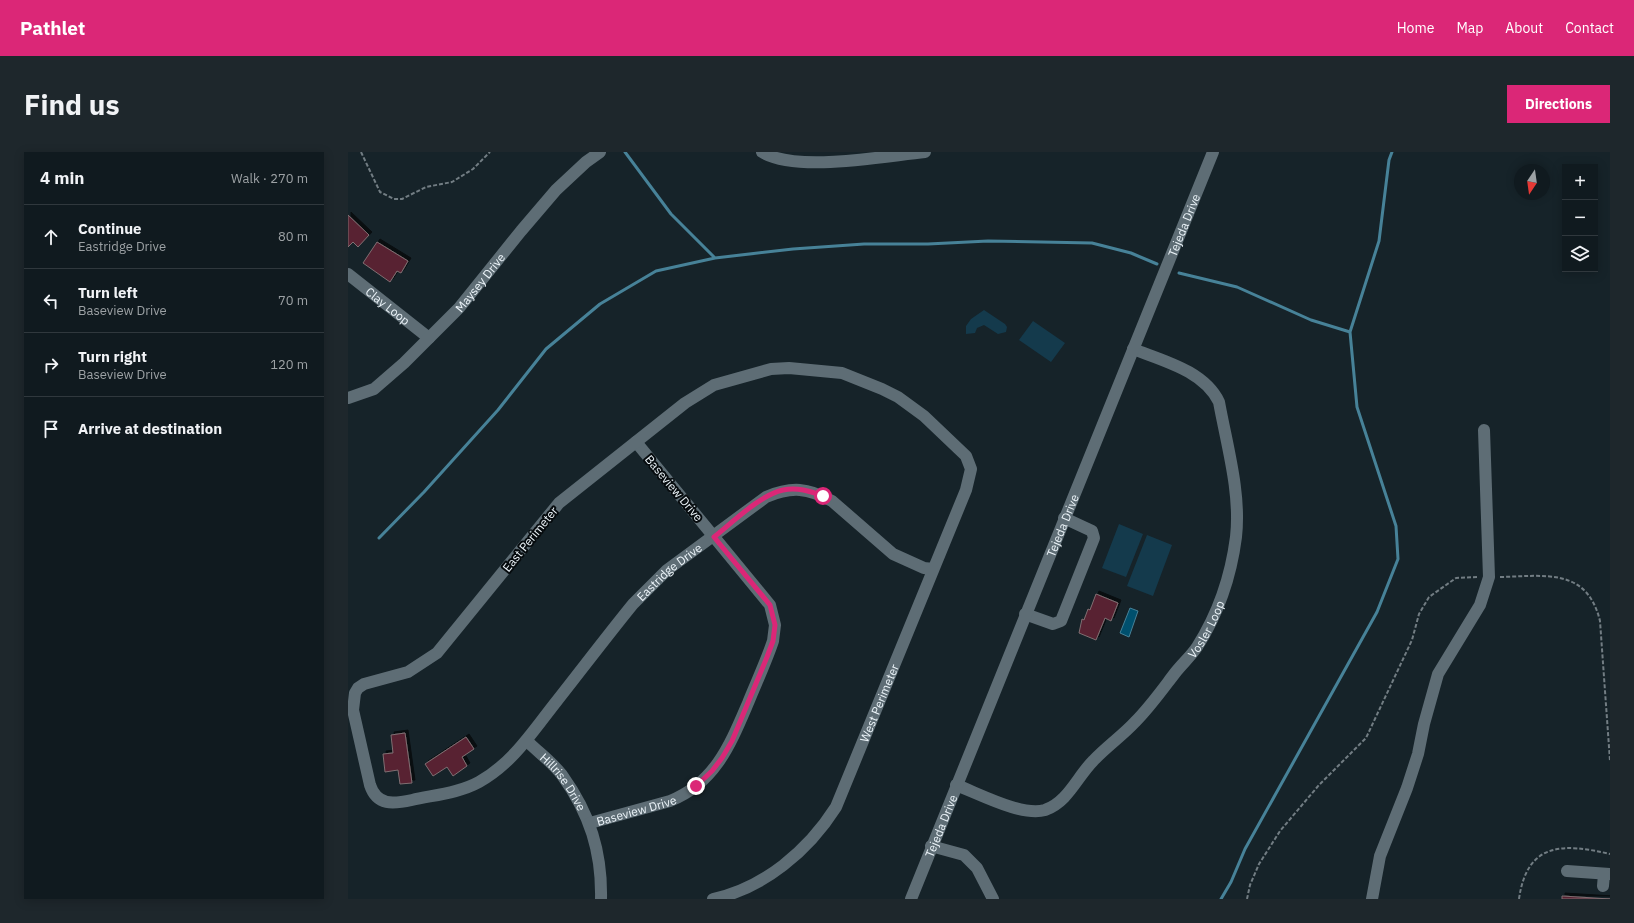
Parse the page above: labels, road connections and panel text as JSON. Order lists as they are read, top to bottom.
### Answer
{
  "streets": {
    "street": [
      "Tejeda Drive",
      "Maysey Drive",
      "Clay Loop",
      "Baseview Drive",
      "East Perimeter",
      "Eastridge Drive",
      "Vosler Loop",
      "West Perimeter",
      "Hillrise Drive"
    ]
  },
  "crossings": [
    ["Tejeda Drive", "Vosler Loop"],
    ["Maysey Drive", "Clay Loop"],
    ["Baseview Drive", "East Perimeter"],
    ["Baseview Drive", "Eastridge Drive"],
    ["Baseview Drive", "Hillrise Drive"],
    ["East Perimeter", "Eastridge Drive"],
    ["East Perimeter", "West Perimeter"],
    ["East Perimeter", "Hillrise Drive"],
    ["Eastridge Drive", "West Perimeter"],
    ["Eastridge Drive", "Hillrise Drive"]
  ],
  "north": "bottom",
  "page": {
    "header": "Pathlet",
    "nav": [
      "Home",
      "Map",
      "About",
      "Contact"
    ],
    "buttons": "Directions",
    "title": "Find us",
    "heading": ["4 min", "Walk · 270 m"],
    "map_buttons": ["+", "−"],
    "list": [
      ["Continue", "Eastridge Drive", "80 m"],
      ["Turn left", "Baseview Drive", "70 m"],
      ["Turn right", "Baseview Drive", "120 m"],
      "Arrive at destination"
    ]
  }
}
